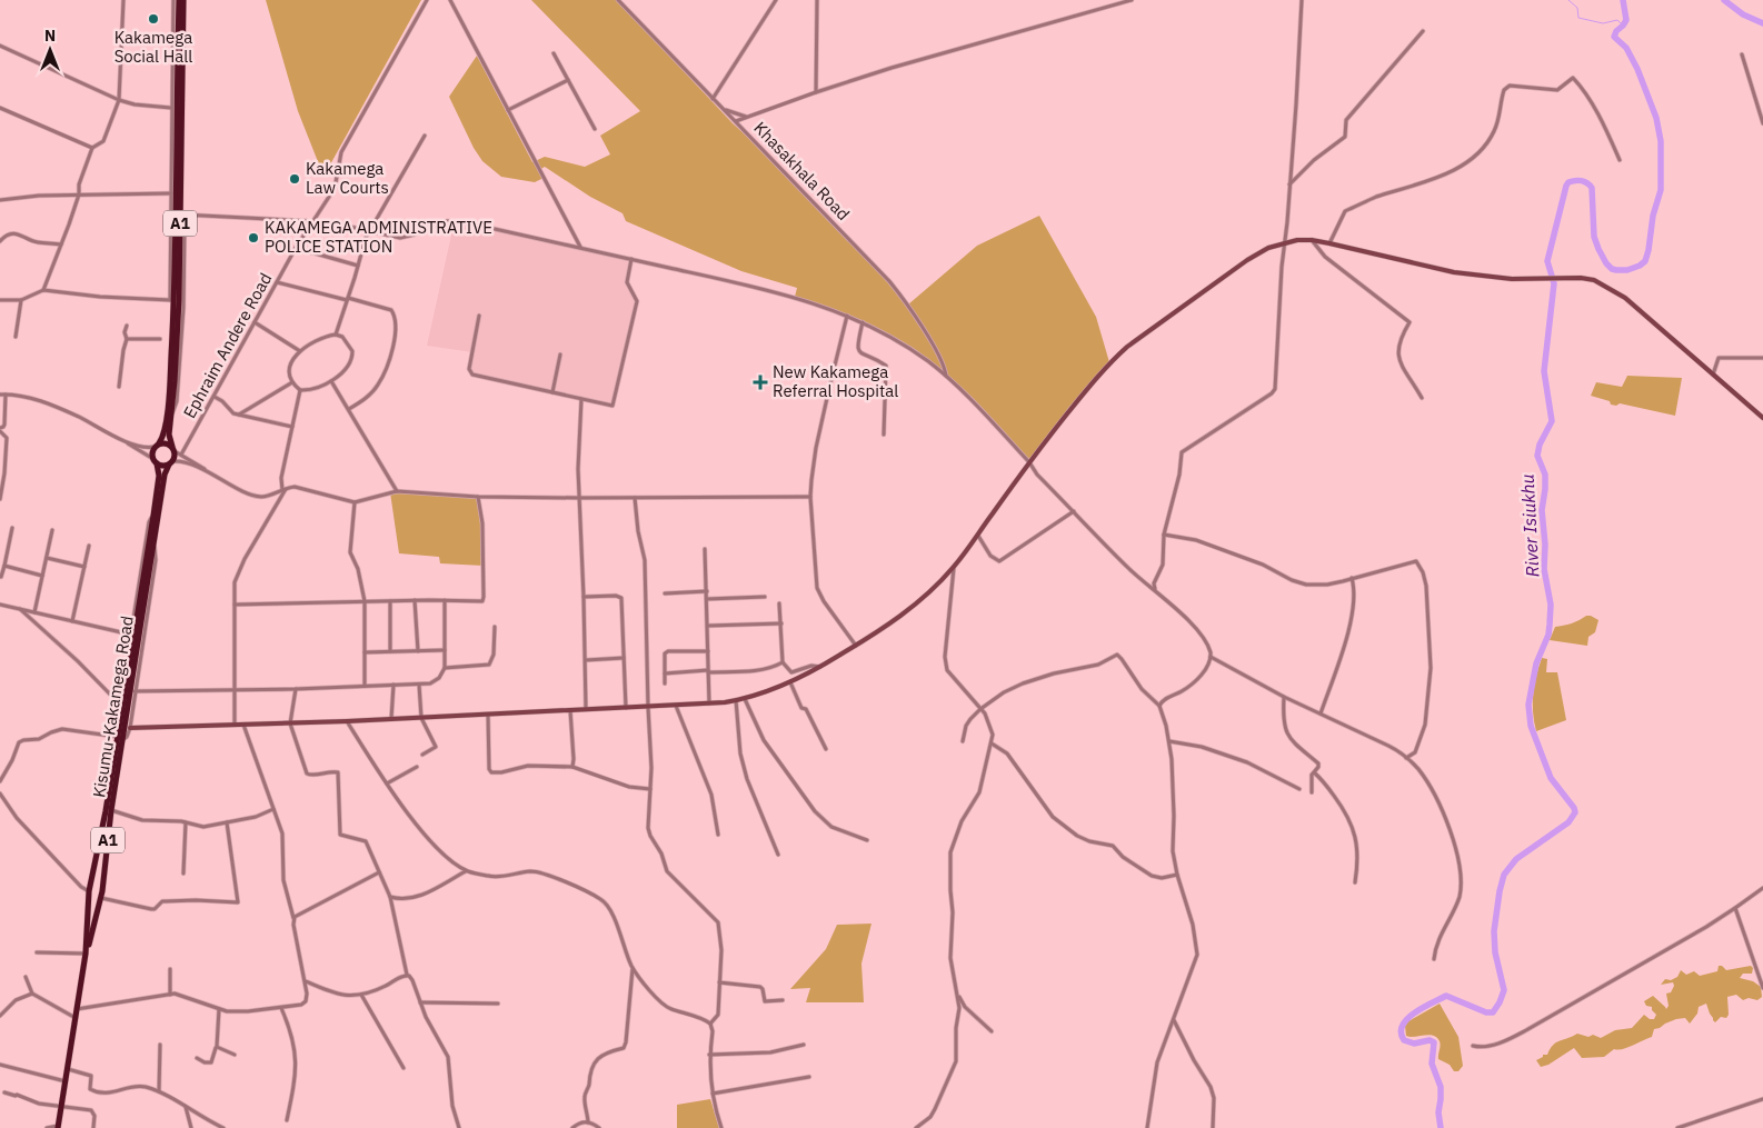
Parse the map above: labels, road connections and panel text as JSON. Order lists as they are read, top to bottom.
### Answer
{
  "streets": {
    "highway": ["A1", "Kisumu-Kakamega Road"],
    "street": ["Khasakhala Road", "Ephraim Andere Road"]
  },
  "crossings": [
    ["A1", "Kisumu-Kakamega Road"]
  ],
  "water": ["River Isiukhu"],
  "places": {
    "other": ["Kakamega Social Hall", "Kakamega Law Courts", "KAKAMEGA ADMINISTRATIVE POLICE STATION"],
    "health": ["New Kakamega Referral Hospital"]
  },
  "north": "top"
}
